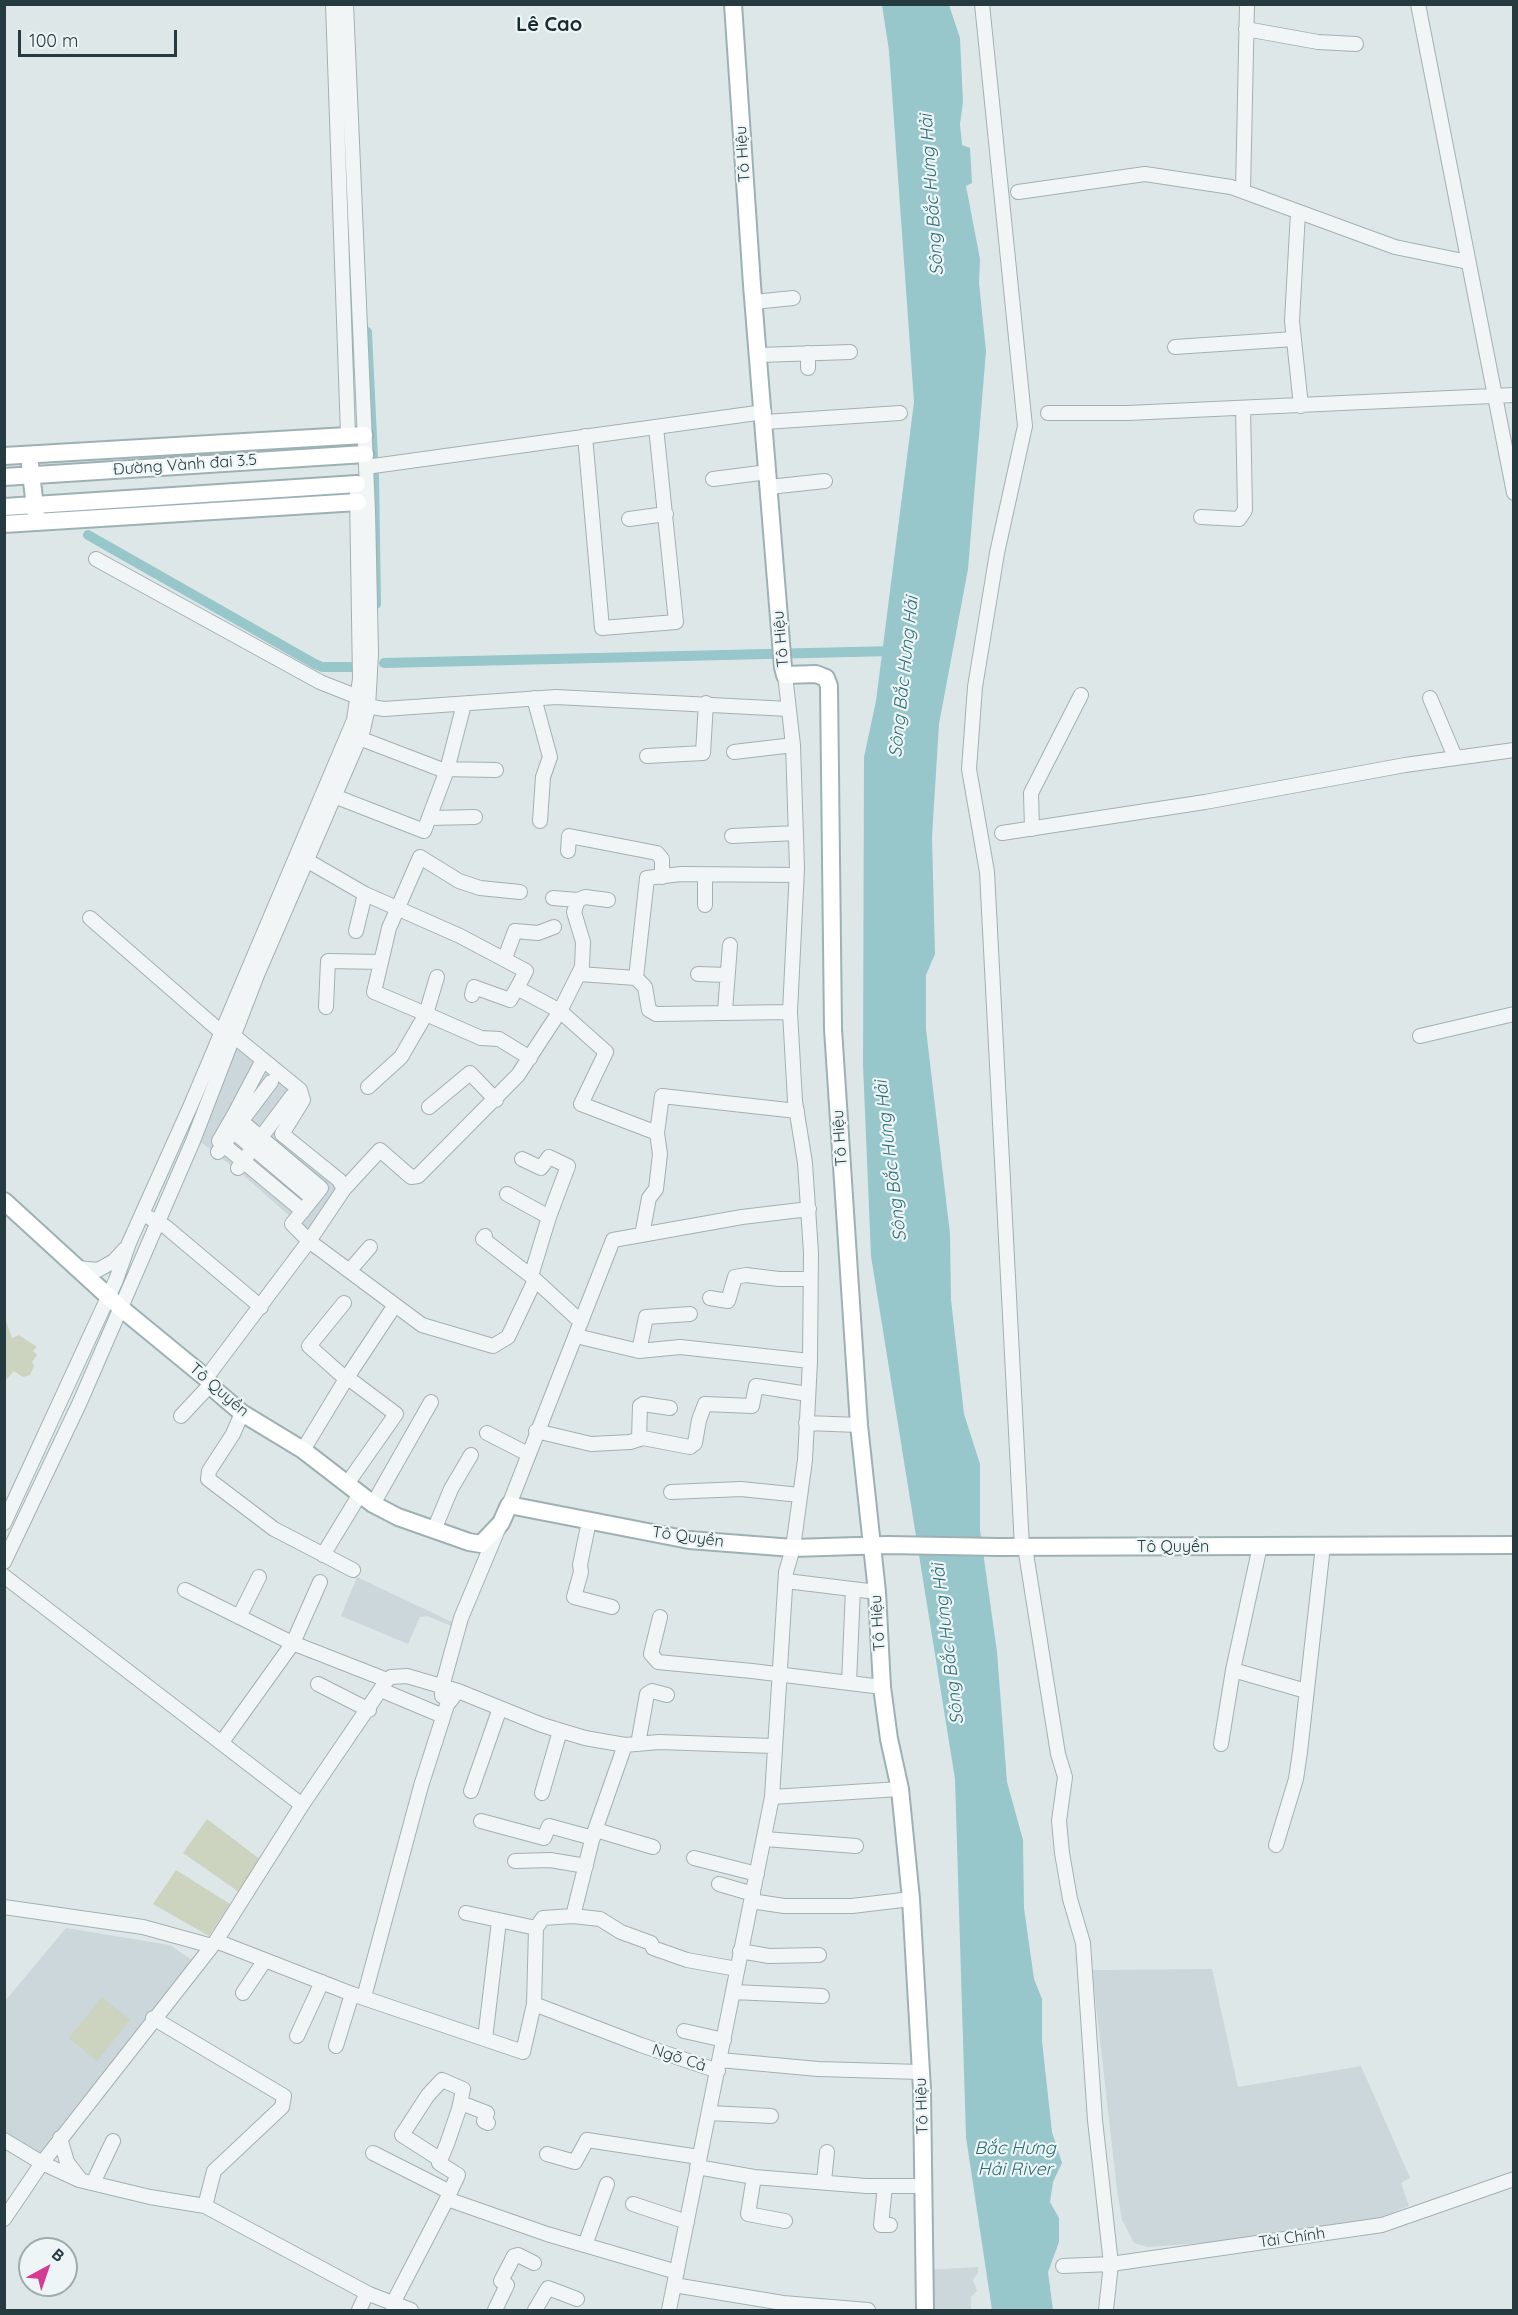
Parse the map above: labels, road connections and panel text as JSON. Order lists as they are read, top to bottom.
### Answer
{
  "streets": {
    "main road": ["Tô Hiệu", "Đường Vành đai 3.5", "Tô Quyền"],
    "street": ["Ngõ Cả", "Tài Chính"]
  },
  "crossings": [
    ["Tô Hiệu", "Tô Quyền"],
    ["Tô Hiệu", "Ngõ Cả"]
  ],
  "districts": ["Lê Cao"],
  "water": ["Sông Bắc Hưng Hải", "Bắc Hưng Hải River"],
  "scale_bar": "100 m",
  "north": "top right"
}
